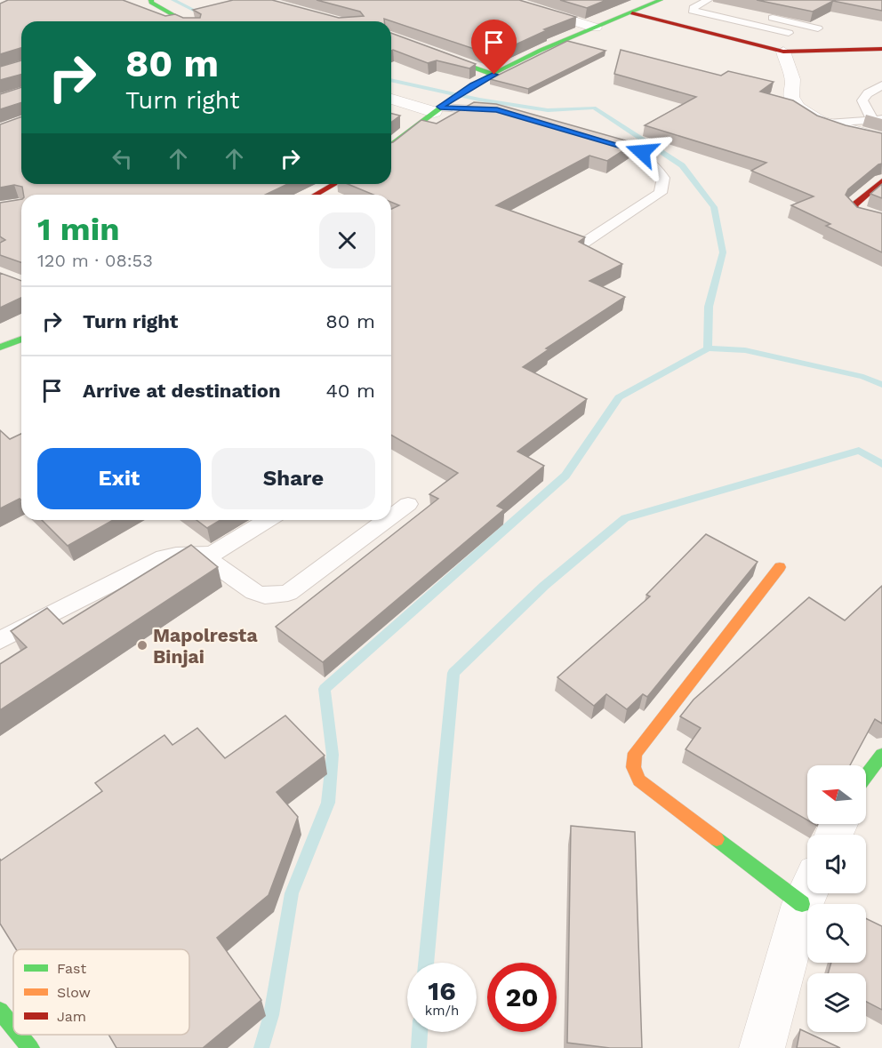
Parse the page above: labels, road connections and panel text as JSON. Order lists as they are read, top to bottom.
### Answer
{
  "places": ["Mapolresta Binjai"],
  "legend": ["Fast", "Slow", "Jam"],
  "north": "left",
  "page": {
    "turn": ["80 m", "Turn right"],
    "heading": ["1 min", "120 m · 08:53"],
    "list": [
      {
        "name": "Turn right",
        "value": "80 m"
      },
      {
        "name": "Arrive at destination",
        "value": "40 m"
      }
    ],
    "buttons": ["Exit", "Share"],
    "speed": "16 km/h",
    "limit": "20"
  }
}
